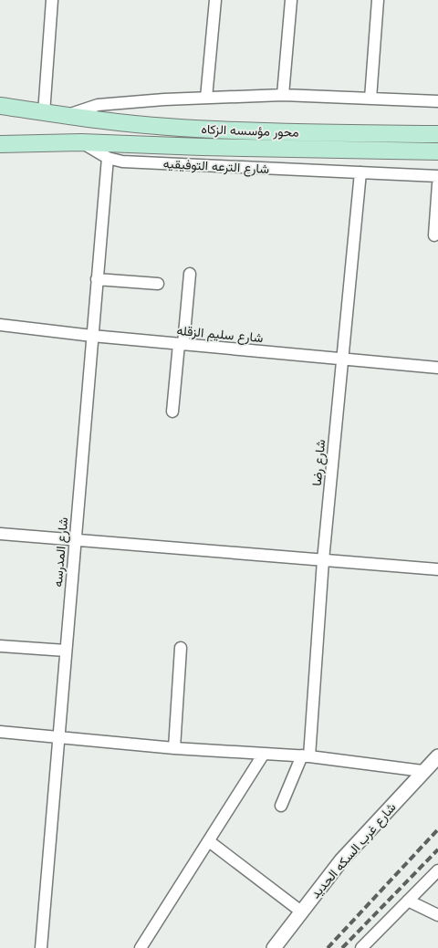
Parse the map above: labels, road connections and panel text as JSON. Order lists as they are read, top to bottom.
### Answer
{
  "streets": {
    "main road": ["محور مؤسسه الزكاه"],
    "street": [
      "شارع الترعه التوفيقيه",
      "شارع سليم الزقله",
      "شارع رضا",
      "شارع المدرسه",
      "شارع غرب السكه الحديد"
    ]
  },
  "crossings": [
    ["محور مؤسسه الزكاه", "شارع الترعه التوفيقيه"],
    ["شارع الترعه التوفيقيه", "شارع رضا"],
    ["شارع الترعه التوفيقيه", "شارع المدرسه"],
    ["شارع سليم الزقله", "شارع رضا"],
    ["شارع سليم الزقله", "شارع المدرسه"]
  ]
}
